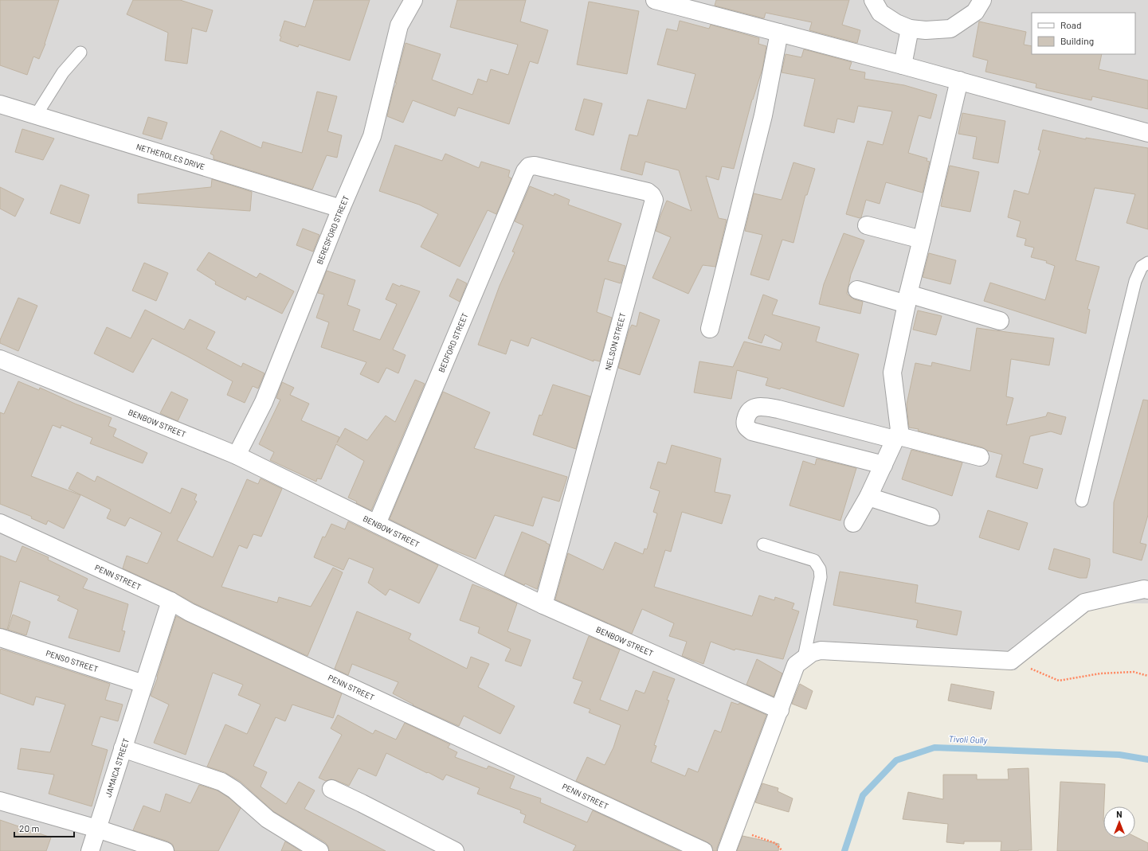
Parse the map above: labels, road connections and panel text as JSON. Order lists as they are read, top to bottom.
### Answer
{
  "streets": {
    "street": [
      "NETHEROLES DRIVE",
      "BERESFORD STREET",
      "NELSON STREET",
      "BEDFORD STREET",
      "BENBOW STREET",
      "PENN STREET",
      "PENSO STREET",
      "JAMAICA STREET"
    ]
  },
  "crossings": [
    ["NETHEROLES DRIVE", "BERESFORD STREET"],
    ["BERESFORD STREET", "BENBOW STREET"],
    ["NELSON STREET", "BEDFORD STREET"],
    ["NELSON STREET", "BENBOW STREET"],
    ["BEDFORD STREET", "BENBOW STREET"],
    ["PENN STREET", "JAMAICA STREET"],
    ["PENSO STREET", "JAMAICA STREET"]
  ],
  "water": ["Tivoli Gully"],
  "legend": ["Road", "Building"],
  "scale_bar": "20 m",
  "north": "top"
}
